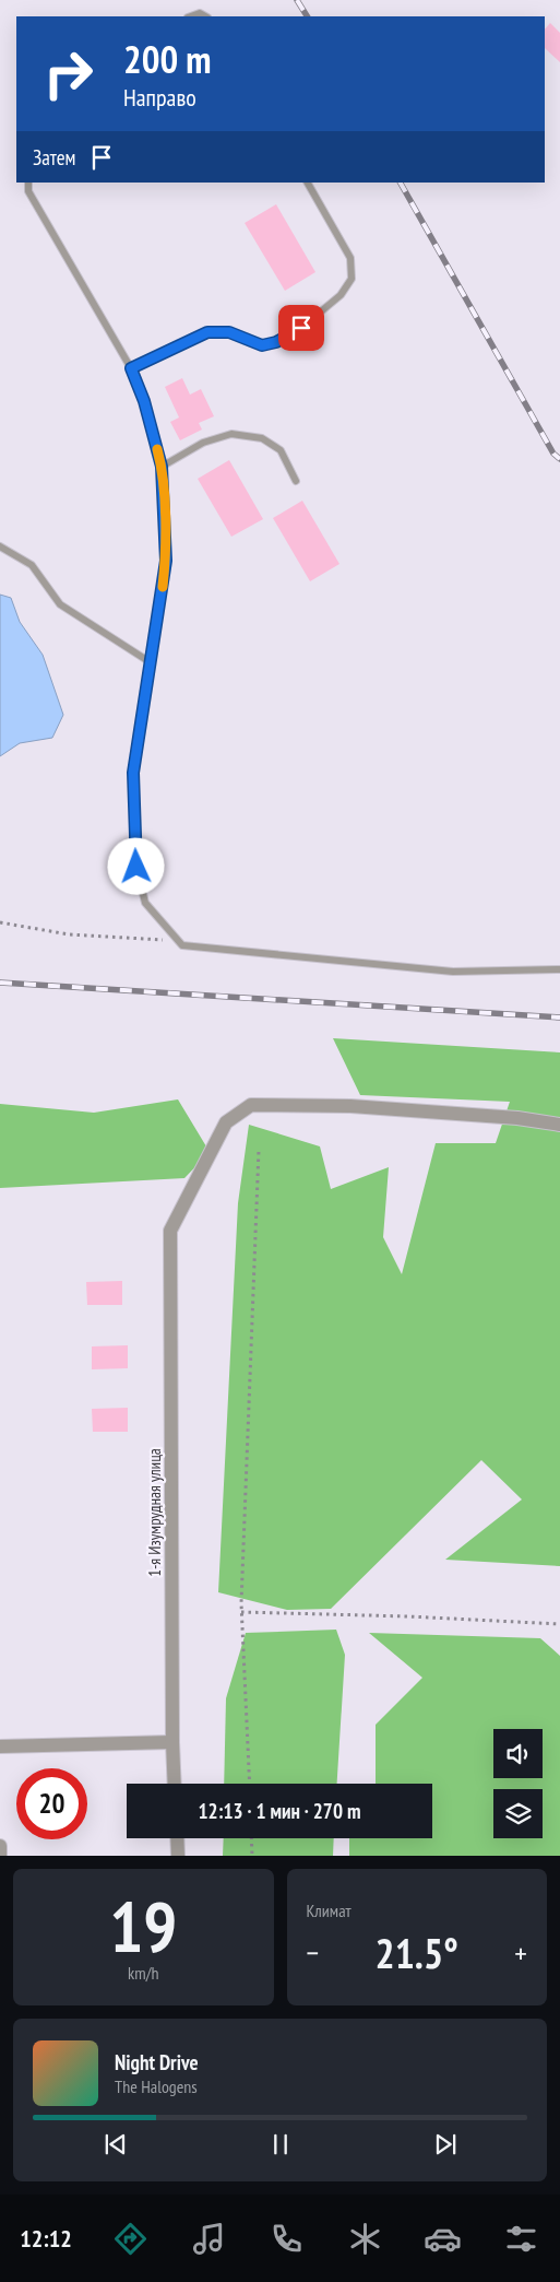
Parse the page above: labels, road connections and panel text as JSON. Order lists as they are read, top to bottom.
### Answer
{
  "streets": {
    "street": ["1-я Изумрудная улица"]
  },
  "page": {
    "turn": ["200 m", "Направо"],
    "then": "Затем",
    "limit": "20",
    "trip": "12:13 · 1 мин · 270 m",
    "tile": [
      ["19", "km/h"],
      "Климат"
    ],
    "heat": ["−", "21.5°", "+"],
    "song": ["Night Drive", "The Halogens"],
    "tabs": "12:12"
  }
}
